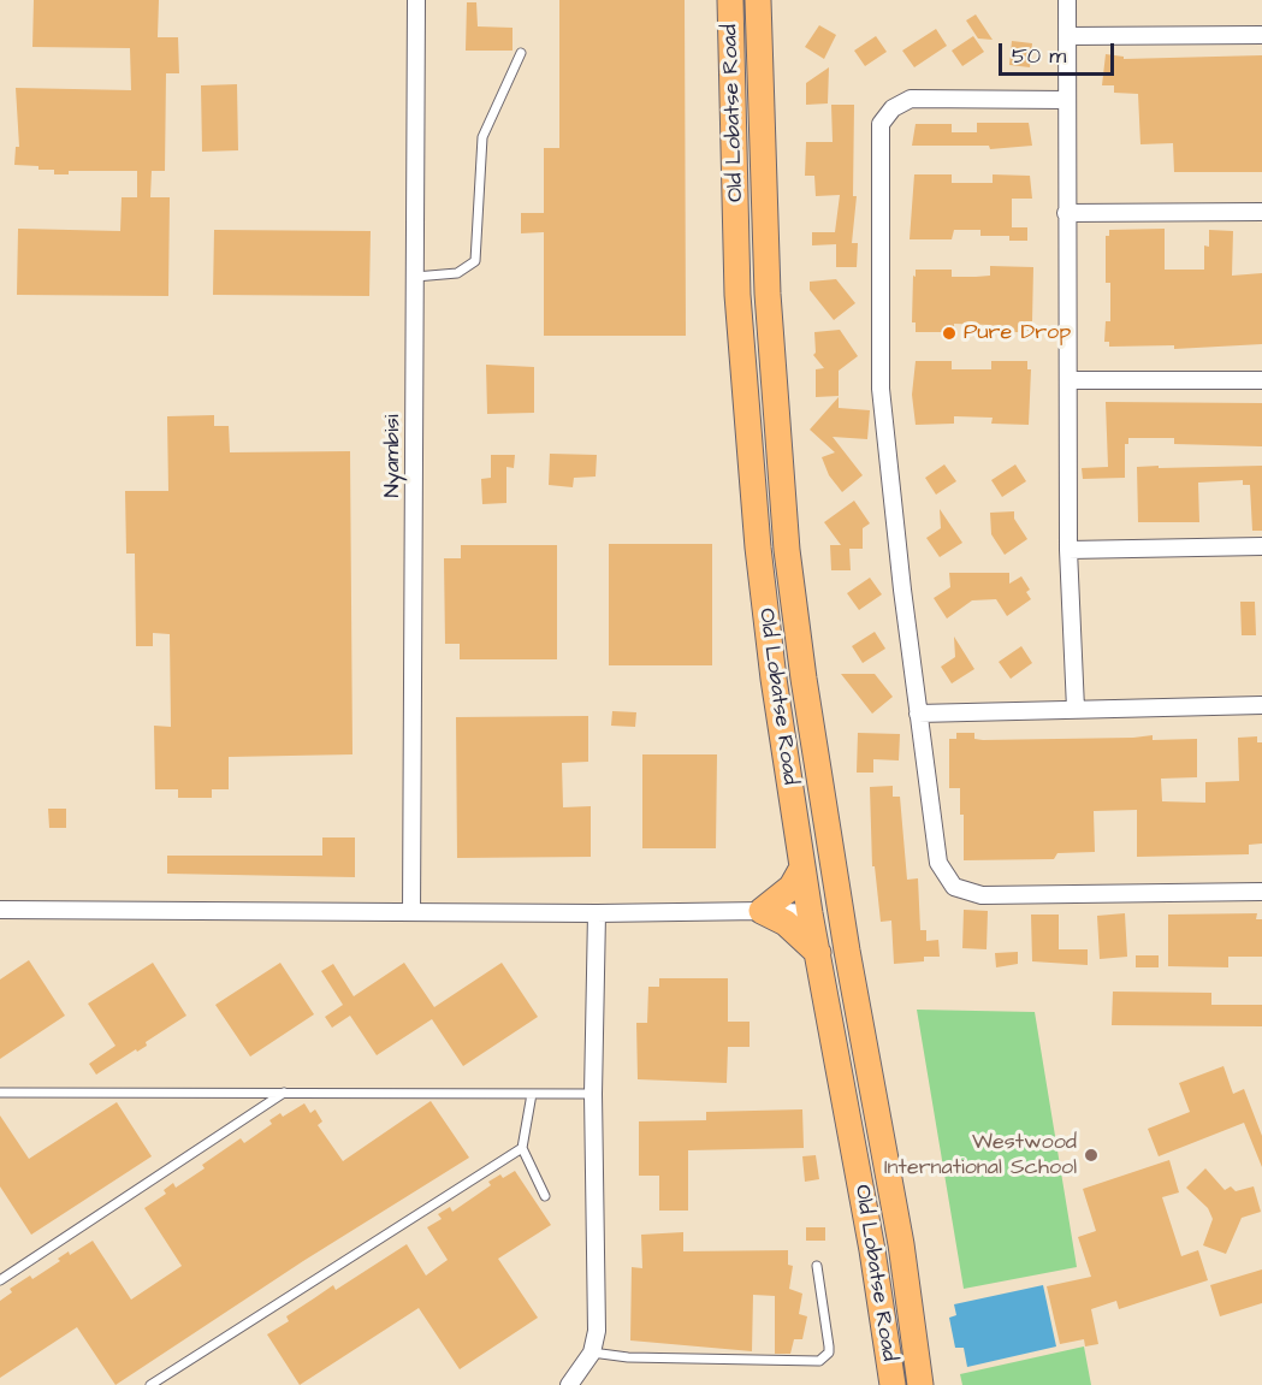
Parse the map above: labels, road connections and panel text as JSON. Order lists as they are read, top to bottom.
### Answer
{
  "streets": {
    "main road": ["Old Lobatse Road"],
    "street": ["Nyambisi"]
  },
  "places": ["Pure Drop", "Westwood International School"],
  "scale_bar": "50 m"
}
